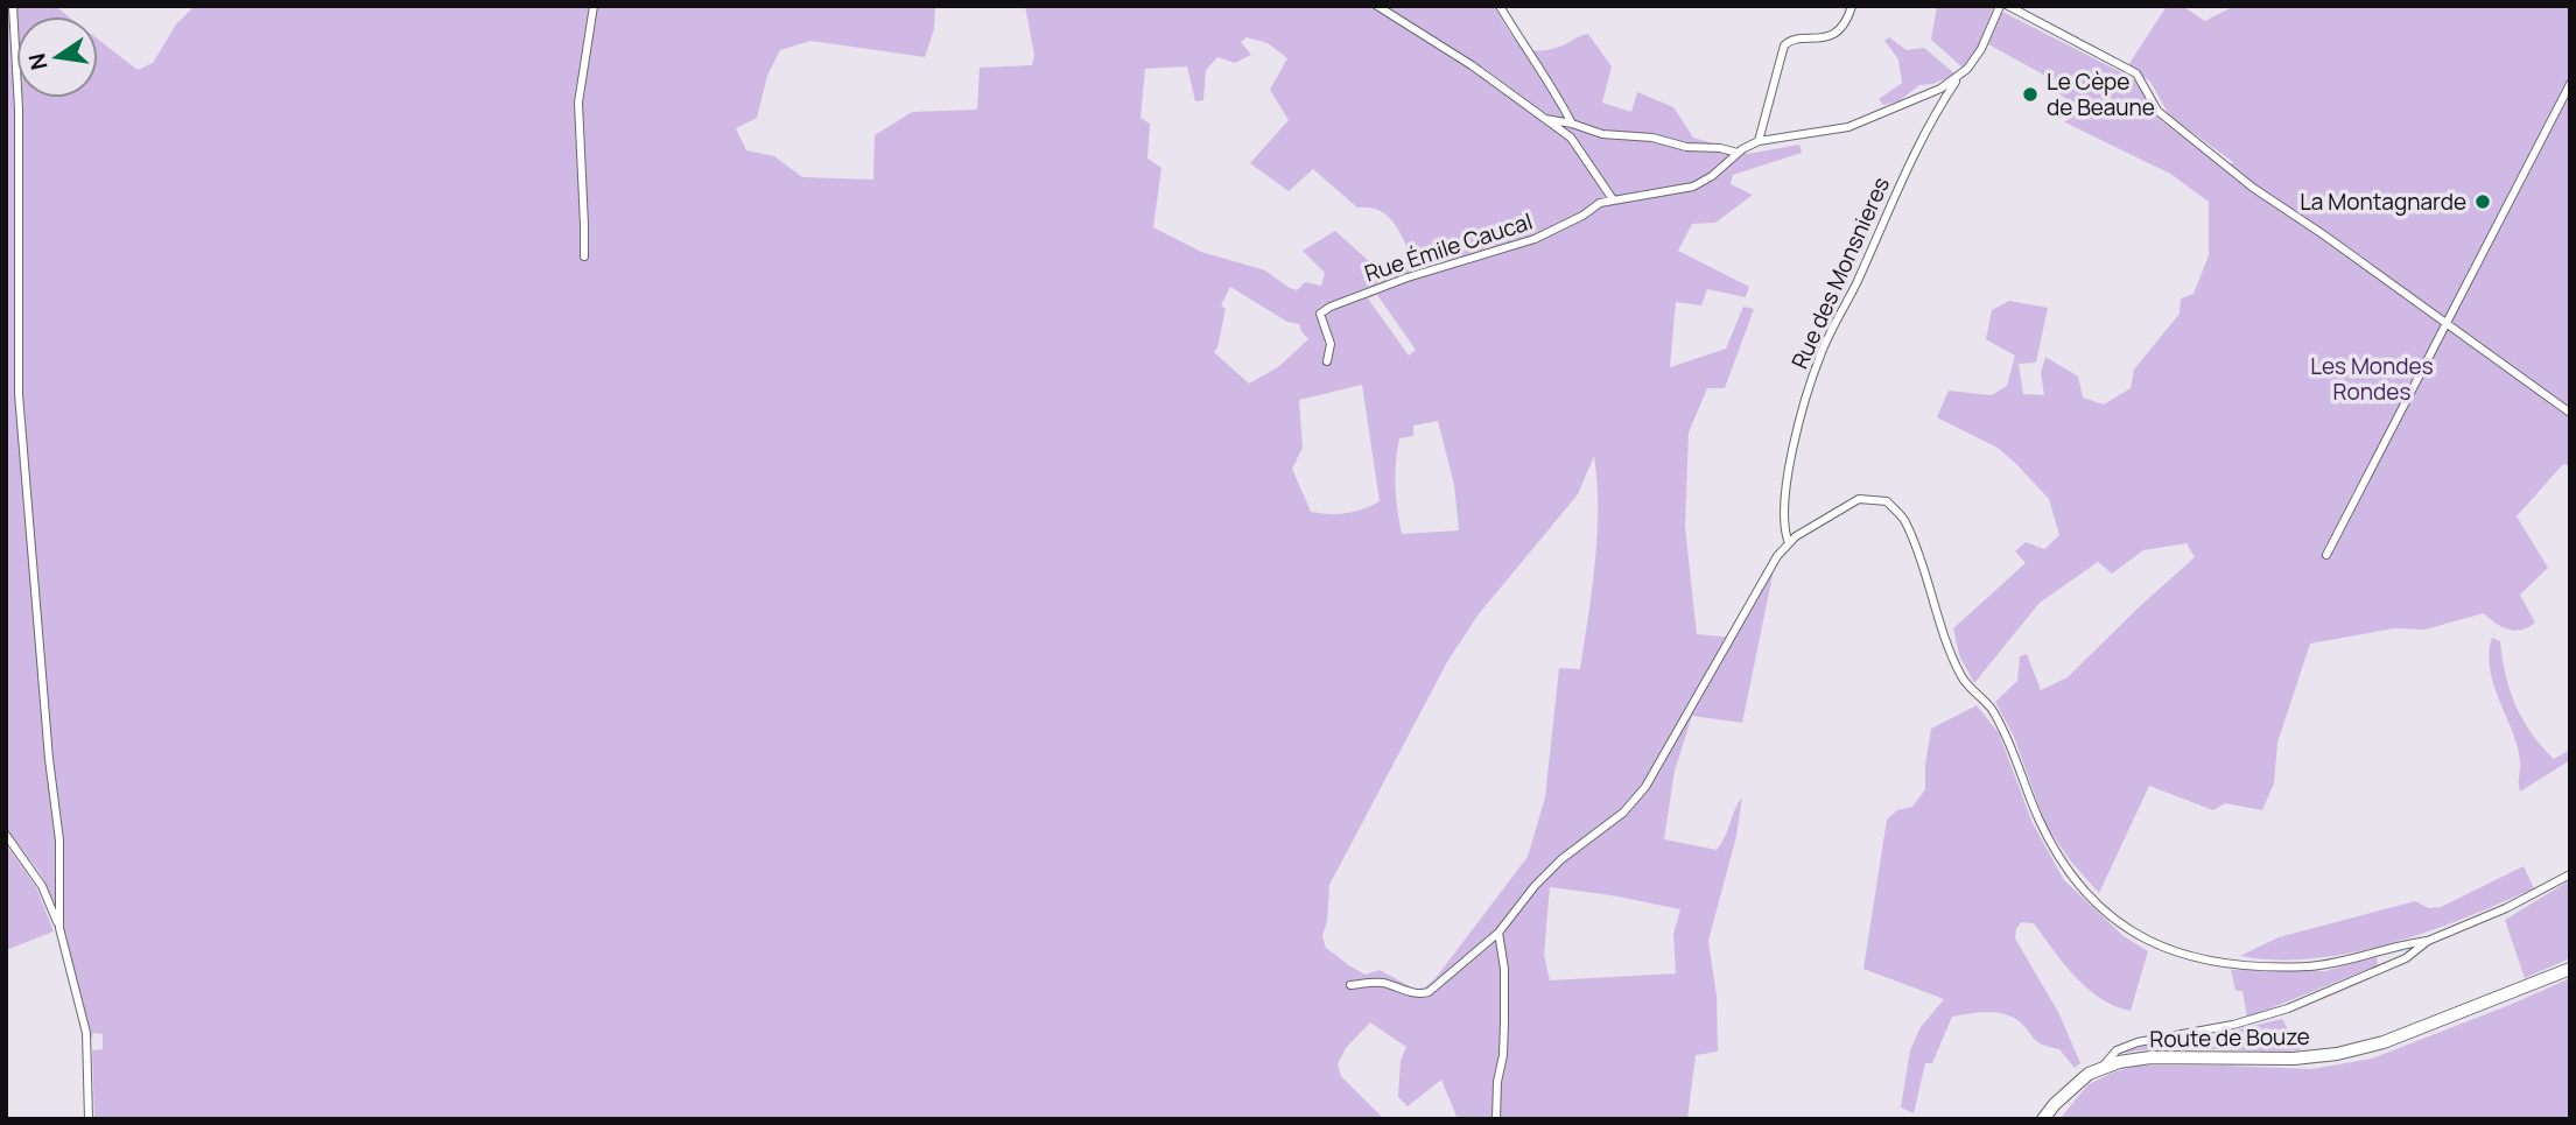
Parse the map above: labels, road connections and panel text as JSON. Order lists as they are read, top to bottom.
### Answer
{
  "streets": {
    "main road": ["Route de Bouze"],
    "street": ["Rue Émile Caucal", "Rue des Monsnieres"]
  },
  "parks": ["Les Mondes Rondes"],
  "places": ["Le Cèpe de Beaune", "La Montagnarde"],
  "north": "left"
}
